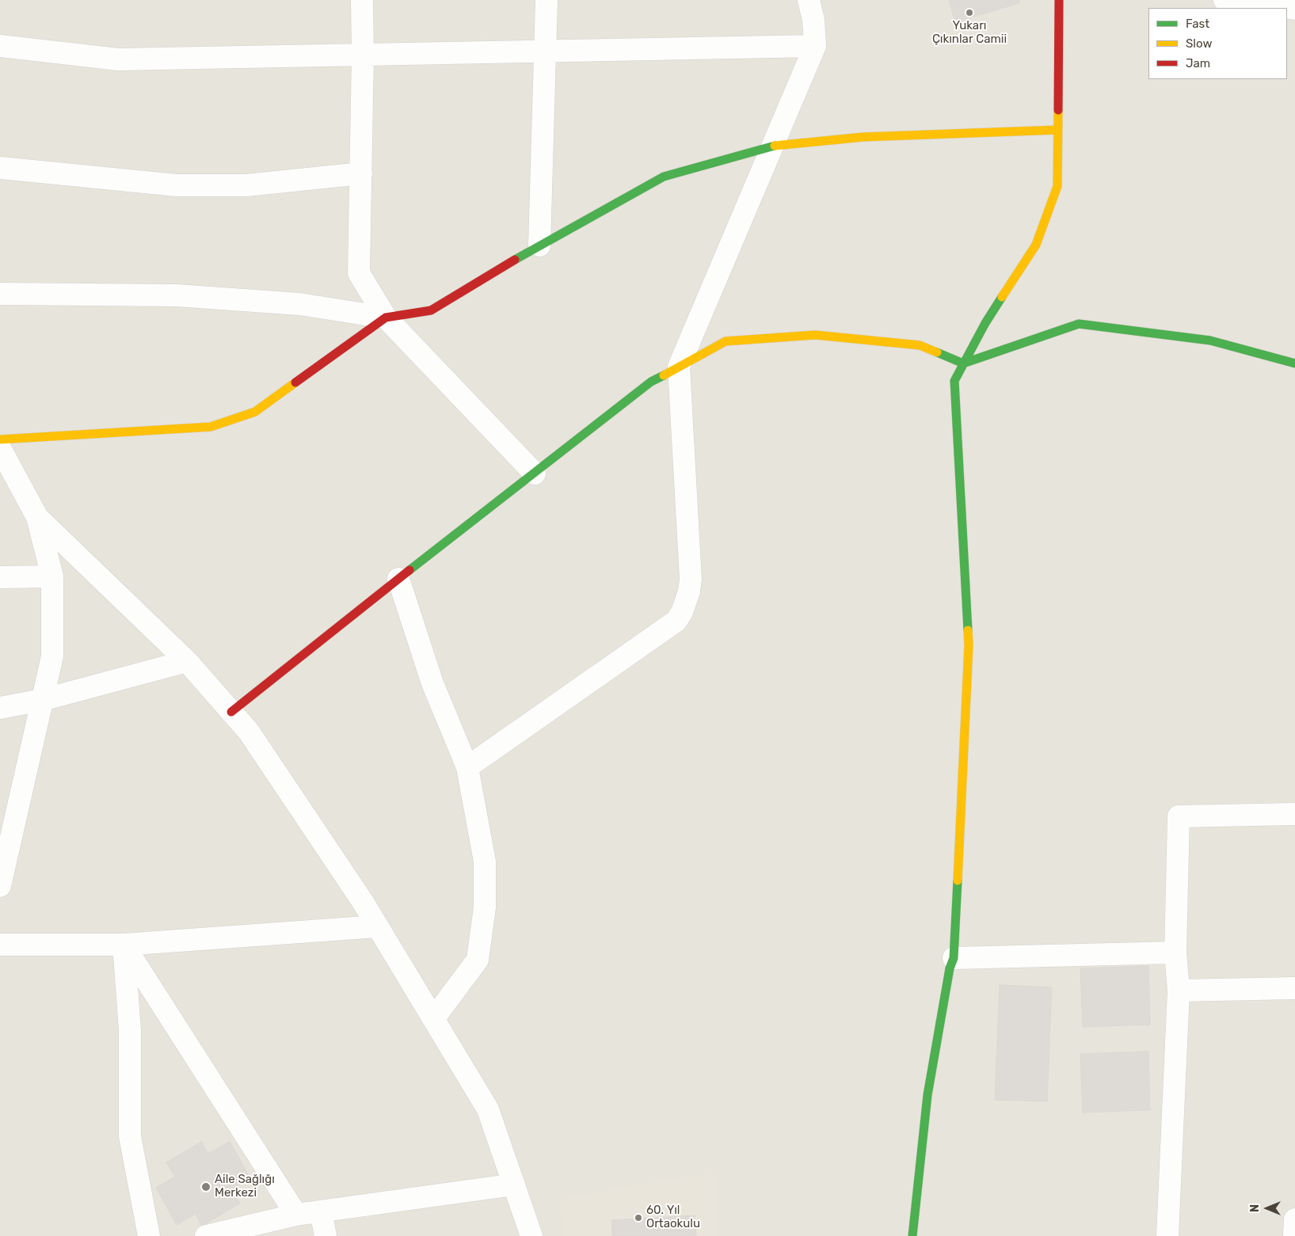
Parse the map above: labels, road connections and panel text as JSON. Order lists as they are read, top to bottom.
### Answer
{
  "places": ["Yukarı Çıkınlar Camii", "Aile Sağlığı Merkezi", "60. Yıl Ortaokulu"],
  "legend": ["Fast", "Slow", "Jam"],
  "north": "left"
}
